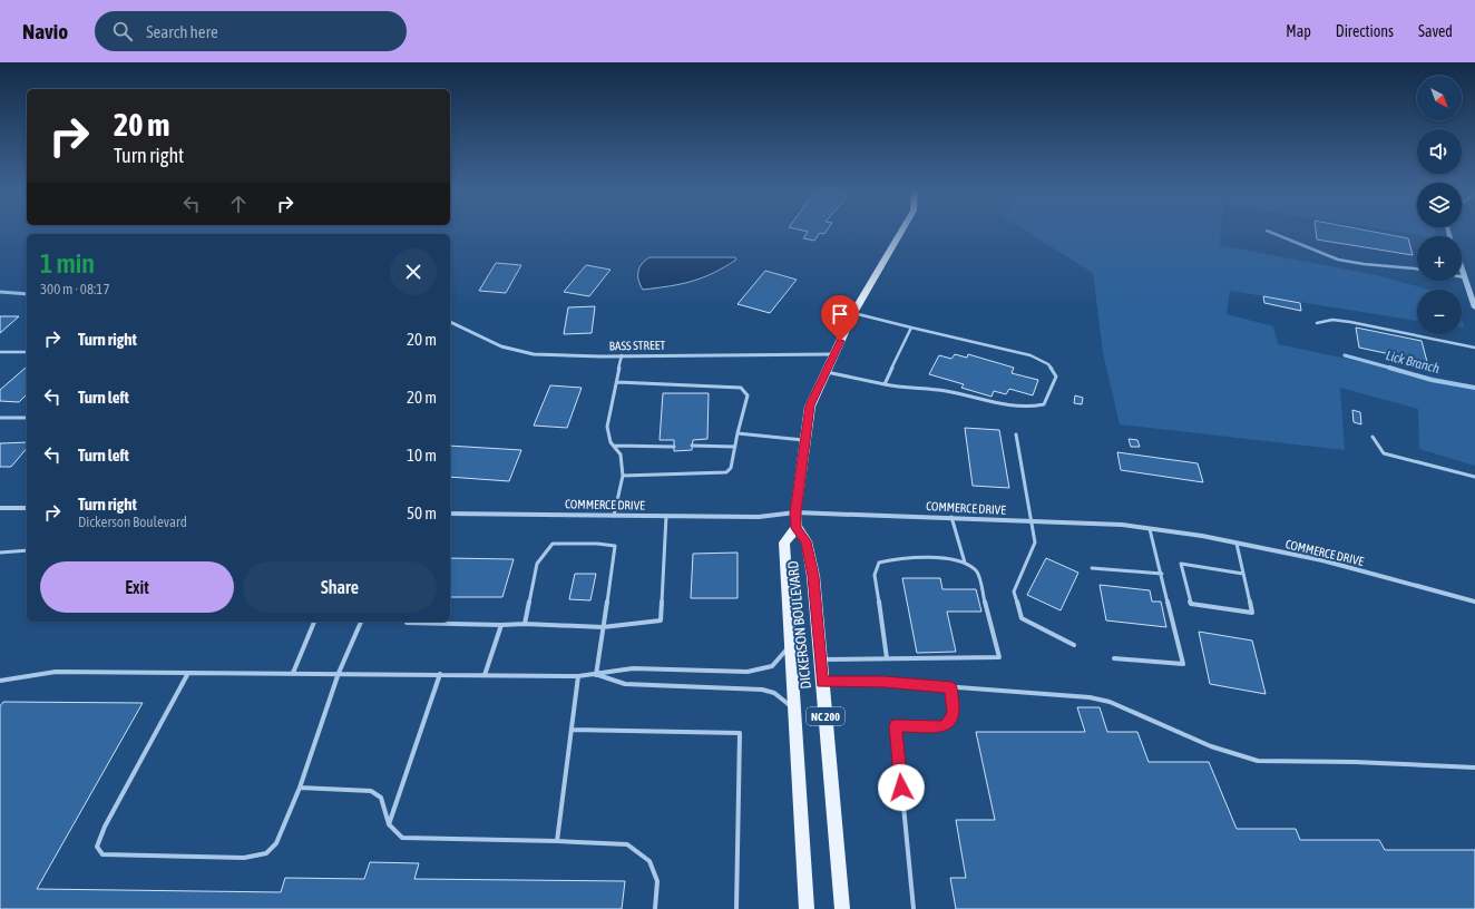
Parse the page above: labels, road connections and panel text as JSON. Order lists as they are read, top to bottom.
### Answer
{
  "streets": {
    "main road": ["DICKERSON BOULEVARD", "NC 200"],
    "street": ["BASS STREET", "COMMERCE DRIVE"]
  },
  "crossings": [
    ["BASS STREET", "DICKERSON BOULEVARD"],
    ["COMMERCE DRIVE", "DICKERSON BOULEVARD"]
  ],
  "water": ["Lick Branch"],
  "north": "bottom right",
  "page": {
    "header": "Navio",
    "search": "Search here",
    "nav": ["Map", "Directions", "Saved"],
    "map_buttons": ["+", "−"],
    "turn": ["20 m", "Turn right"],
    "heading": ["1 min", "300 m · 08:17"],
    "list": [
      {
        "name": "Turn right",
        "value": "20 m"
      },
      {
        "name": "Turn left",
        "value": "20 m"
      },
      {
        "name": "Turn left",
        "value": "10 m"
      },
      {
        "name": "Turn right",
        "note": "Dickerson Boulevard",
        "value": "50 m"
      }
    ],
    "buttons": ["Exit", "Share"]
  }
}
